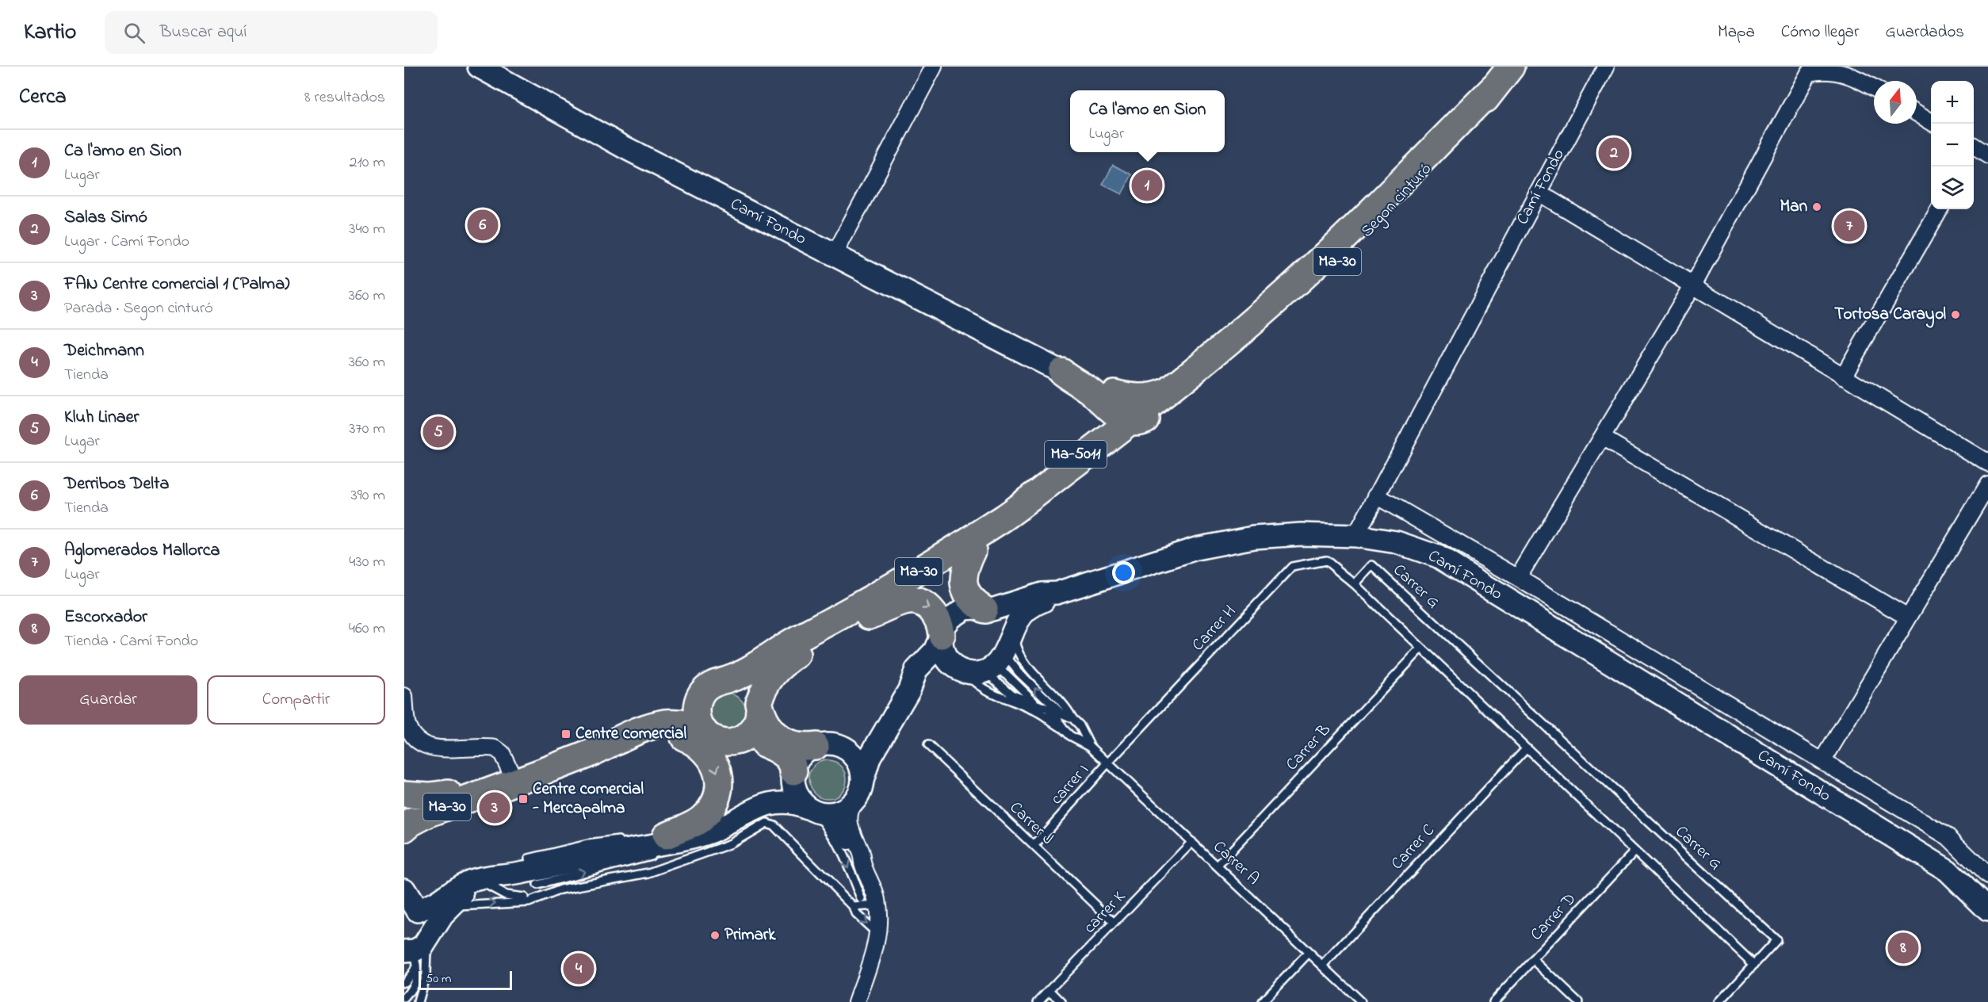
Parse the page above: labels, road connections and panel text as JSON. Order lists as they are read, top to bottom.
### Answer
{
  "streets": {
    "highway": ["Segon cinturó", "Ma-30", "Ma-5011"],
    "street": ["Camí Fondo"],
    "lane": [
      "Carrer G",
      "Carrer H",
      "Carrer B",
      "carrer I",
      "Carrer J",
      "Carrer C",
      "Carrer A",
      "carrer K",
      "Carrer D"
    ]
  },
  "crossings": [
    ["Segon cinturó", "Ma-30"],
    ["Segon cinturó", "Ma-5011"],
    ["Ma-30", "Ma-5011"],
    ["Carrer G", "Carrer H"],
    ["Carrer H", "carrer I"],
    ["Carrer H", "Carrer A"],
    ["Carrer B", "Carrer A"],
    ["carrer I", "Carrer J"],
    ["carrer I", "Carrer A"],
    ["Carrer J", "carrer K"],
    ["Carrer C", "Carrer A"],
    ["Carrer A", "carrer K"]
  ],
  "places": {
    "other": ["Man", "Tortosa Carayol", "Primark"],
    "transit": ["Centre comercial", "Centre comercial - Mercapalma"]
  },
  "scale_bar": "50 m",
  "north": "top",
  "page": {
    "header": "Kartio",
    "search": "Buscar aquí",
    "nav": ["Mapa", "Cómo llegar", "Guardados"],
    "heading": ["Cerca", "8 resultados"],
    "map_buttons": ["+", "−"],
    "popup": ["Ca l'amo en Sion", "Lugar"],
    "list": [
      {
        "mark": "1",
        "name": "Ca l'amo en Sion",
        "note": "Lugar",
        "value": "210 m"
      },
      {
        "mark": "2",
        "name": "Salas Simó",
        "note": "Lugar · Camí Fondo",
        "value": "340 m"
      },
      {
        "mark": "3",
        "name": "FAN Centre comercial 1 (Palma)",
        "note": "Parada · Segon cinturó",
        "value": "360 m"
      },
      {
        "mark": "4",
        "name": "Deichmann",
        "note": "Tienda",
        "value": "360 m"
      },
      {
        "mark": "5",
        "name": "Kluh Linaer",
        "note": "Lugar",
        "value": "370 m"
      },
      {
        "mark": "6",
        "name": "Derribos Delta",
        "note": "Tienda",
        "value": "390 m"
      },
      {
        "mark": "7",
        "name": "Aglomerados Mallorca",
        "note": "Lugar",
        "value": "430 m"
      },
      {
        "mark": "8",
        "name": "Escorxador",
        "note": "Tienda · Camí Fondo",
        "value": "460 m"
      }
    ],
    "pins": [
      "2",
      "1",
      "6",
      "7",
      "5",
      "3",
      "8",
      "4"
    ],
    "buttons": ["Guardar", "Compartir"],
    "scale": "50 m"
  }
}
